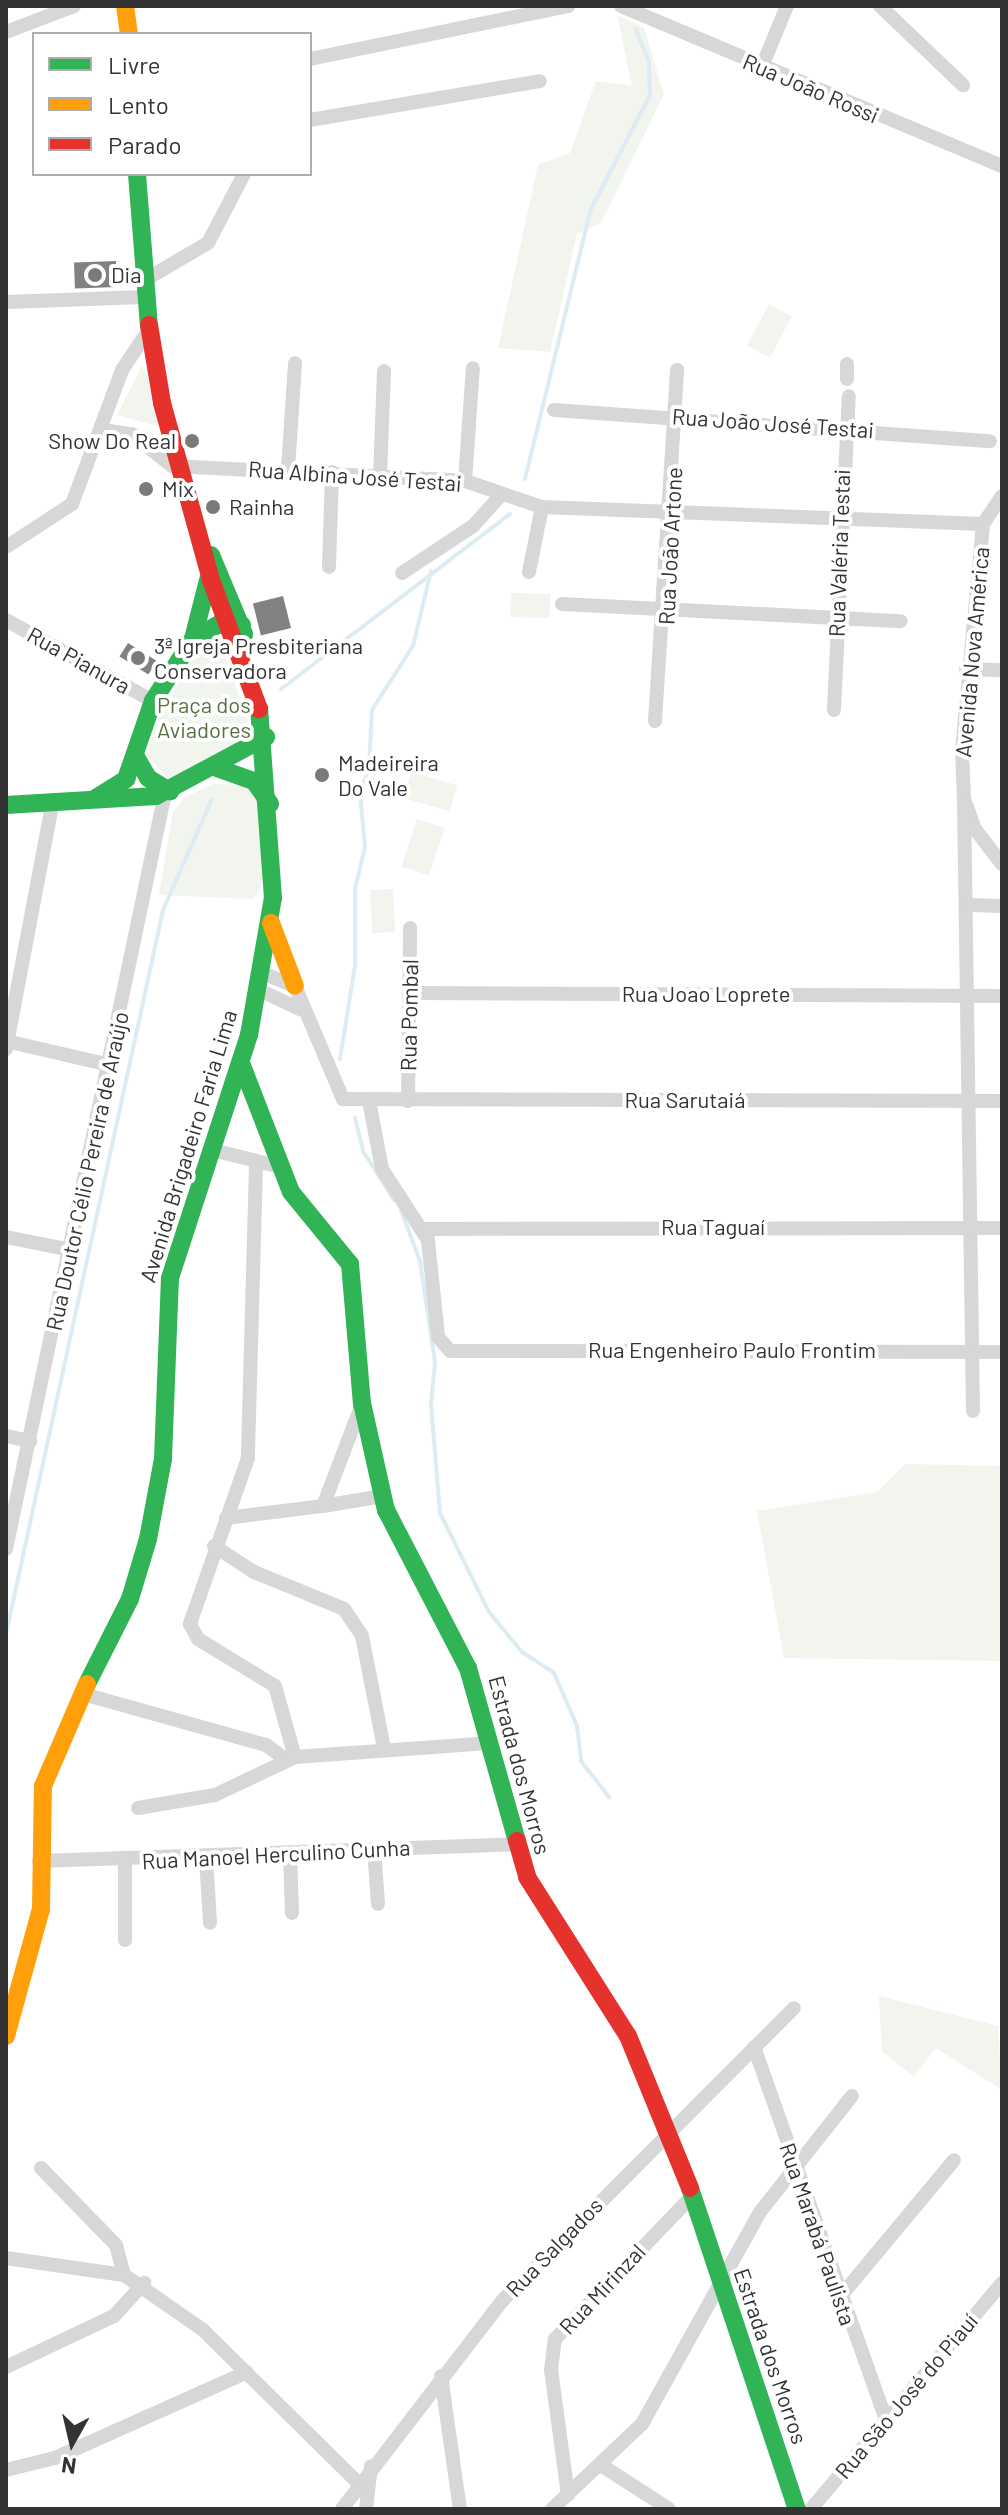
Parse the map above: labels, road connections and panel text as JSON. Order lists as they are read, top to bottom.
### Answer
{
  "streets": {
    "main road": ["Avenida Brigadeiro Faria Lima", "Estrada dos Morros"],
    "street": [
      "Rua João Rossi",
      "Rua João José Testai",
      "Rua Albina José Testai",
      "Rua João Artone",
      "Rua Valéria Testai",
      "Avenida Nova América",
      "Rua Pianura",
      "Rua Joao Loprete",
      "Rua Pombal",
      "Rua Sarutaiá",
      "Rua Doutor Célio Pereira de Araújo",
      "Rua Taguaí",
      "Rua Engenheiro Paulo Frontim",
      "Rua Manoel Herculino Cunha",
      "Rua Marabá Paulista",
      "Rua Salgados",
      "Rua Mirinzal",
      "Rua São José do Piauí"
    ]
  },
  "crossings": [
    ["Rua João José Testai", "Rua João Artone"],
    ["Rua João José Testai", "Rua Valéria Testai"],
    ["Rua Albina José Testai", "Rua João Artone"],
    ["Rua Albina José Testai", "Rua Valéria Testai"],
    ["Rua Albina José Testai", "Avenida Nova América"],
    ["Rua Albina José Testai", "Avenida Brigadeiro Faria Lima"],
    ["Rua Joao Loprete", "Rua Pombal"],
    ["Rua Pombal", "Rua Sarutaiá"],
    ["Avenida Brigadeiro Faria Lima", "Estrada dos Morros"],
    ["Avenida Brigadeiro Faria Lima", "Rua Manoel Herculino Cunha"],
    ["Rua Taguaí", "Rua Engenheiro Paulo Frontim"],
    ["Estrada dos Morros", "Rua Manoel Herculino Cunha"],
    ["Estrada dos Morros", "Rua Salgados"],
    ["Estrada dos Morros", "Rua Mirinzal"],
    ["Rua Marabá Paulista", "Rua Salgados"],
    ["Rua Marabá Paulista", "Rua São José do Piauí"]
  ],
  "parks": ["Praça dos Aviadores"],
  "places": [
    "Dia",
    "Show Do Real",
    "Mix",
    "Rainha",
    "3ª Igreja Presbiteriana Conservadora",
    "Madeireira Do Vale"
  ],
  "legend": ["Livre", "Lento", "Parado"],
  "north": "bottom"
}
